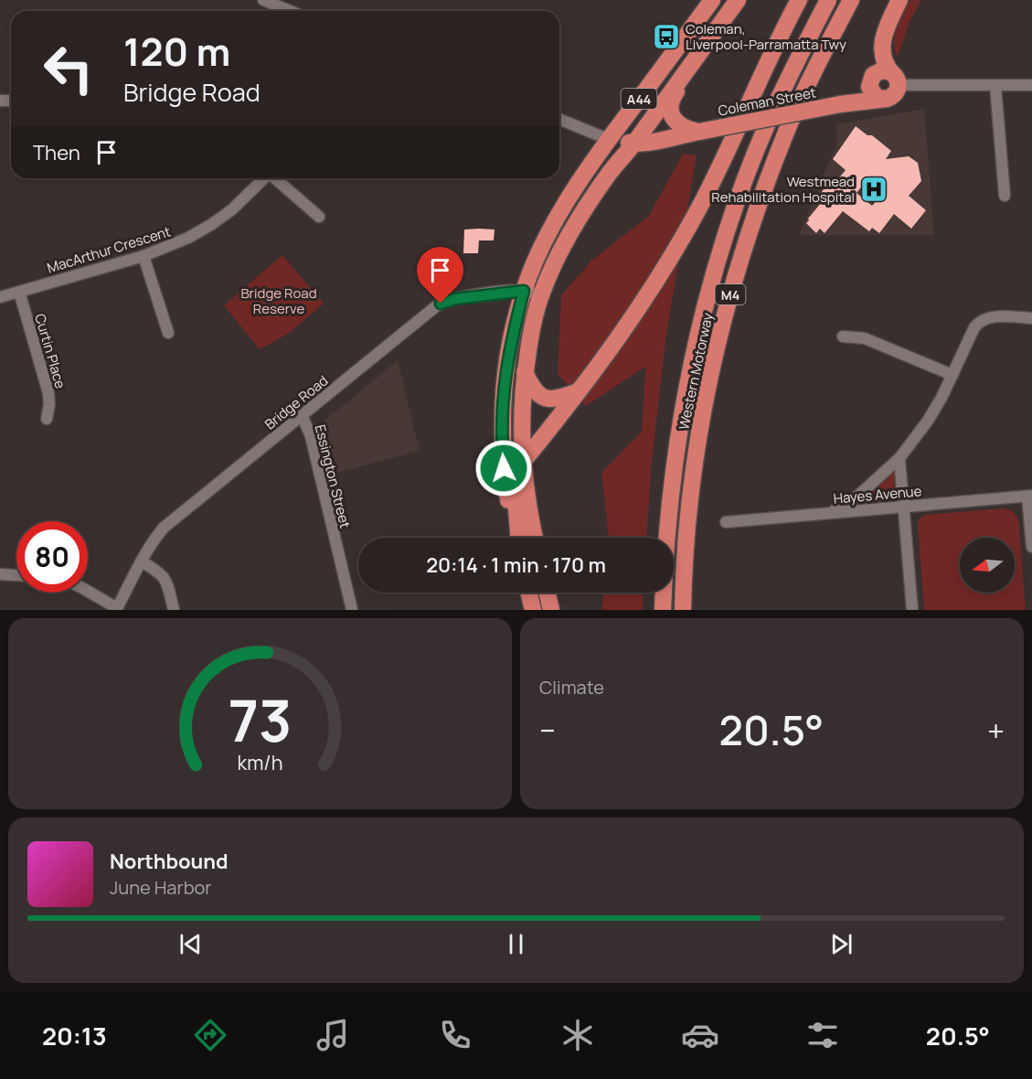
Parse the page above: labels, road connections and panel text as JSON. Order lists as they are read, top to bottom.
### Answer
{
  "streets": {
    "highway": [
      "A44",
      "Coleman Street",
      "M4",
      "Western Motorway"
    ],
    "street": [
      "MacArthur Crescent",
      "Curtin Place",
      "Bridge Road",
      "Essington Street",
      "Hayes Avenue"
    ]
  },
  "crossings": [
    ["A44", "Coleman Street"],
    ["A44", "Bridge Road"],
    ["MacArthur Crescent", "Curtin Place"],
    ["Bridge Road", "Essington Street"]
  ],
  "parks": ["Bridge Road Reserve"],
  "places": {
    "bus stop": ["Coleman, Liverpool-Parramatta Twy"],
    "hospital": ["Westmead Rehabilitation Hospital"]
  },
  "north": "left",
  "page": {
    "turn": ["120 m", "Bridge Road"],
    "then": "Then",
    "limit": "80",
    "trip": "20:14 · 1 min · 170 m",
    "tile": "Climate",
    "heat": ["−", "20.5°", "+"],
    "song": ["Northbound", "June Harbor"],
    "tabs": ["20:13", "20.5°"],
    "gauge": ["73", "km/h"]
  }
}
